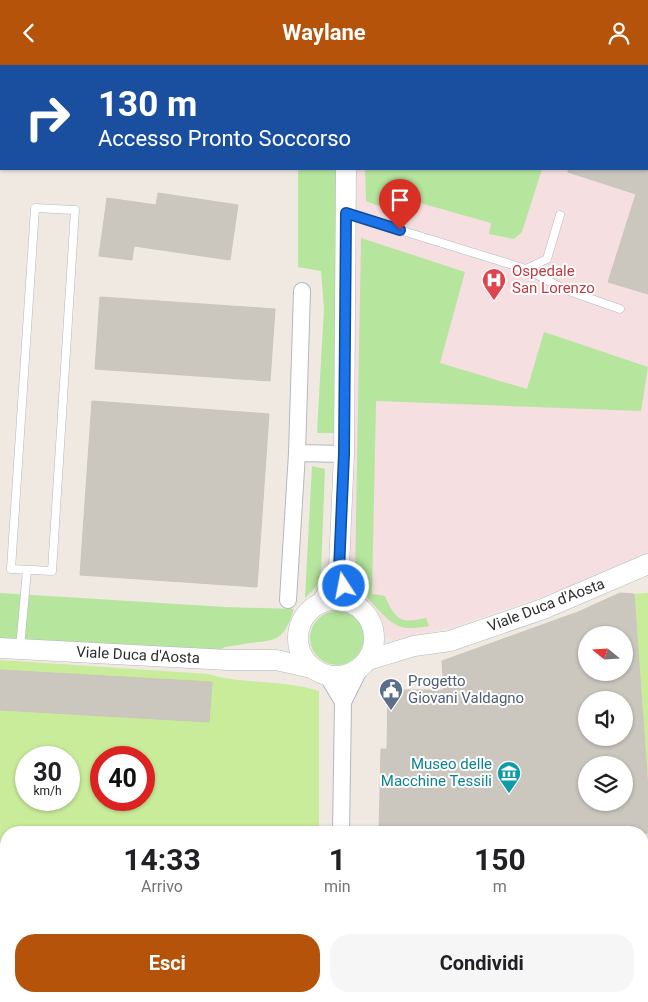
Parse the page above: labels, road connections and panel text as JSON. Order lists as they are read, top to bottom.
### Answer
{
  "streets": {
    "street": ["Viale Duca d'Aosta"]
  },
  "places": {
    "hospital": ["Ospedale San Lorenzo"],
    "public building": ["Progetto Giovani Valdagno"],
    "museum": ["Museo delle Macchine Tessili"]
  },
  "north": "left",
  "page": {
    "header": "Waylane",
    "turn": ["130 m", "Accesso Pronto Soccorso"],
    "speed": "30 km/h",
    "limit": "40",
    "eta": [
      "14:33",
      "Arrivo",
      "1",
      "min",
      "150",
      "m"
    ],
    "buttons": ["Esci", "Condividi"]
  }
}
